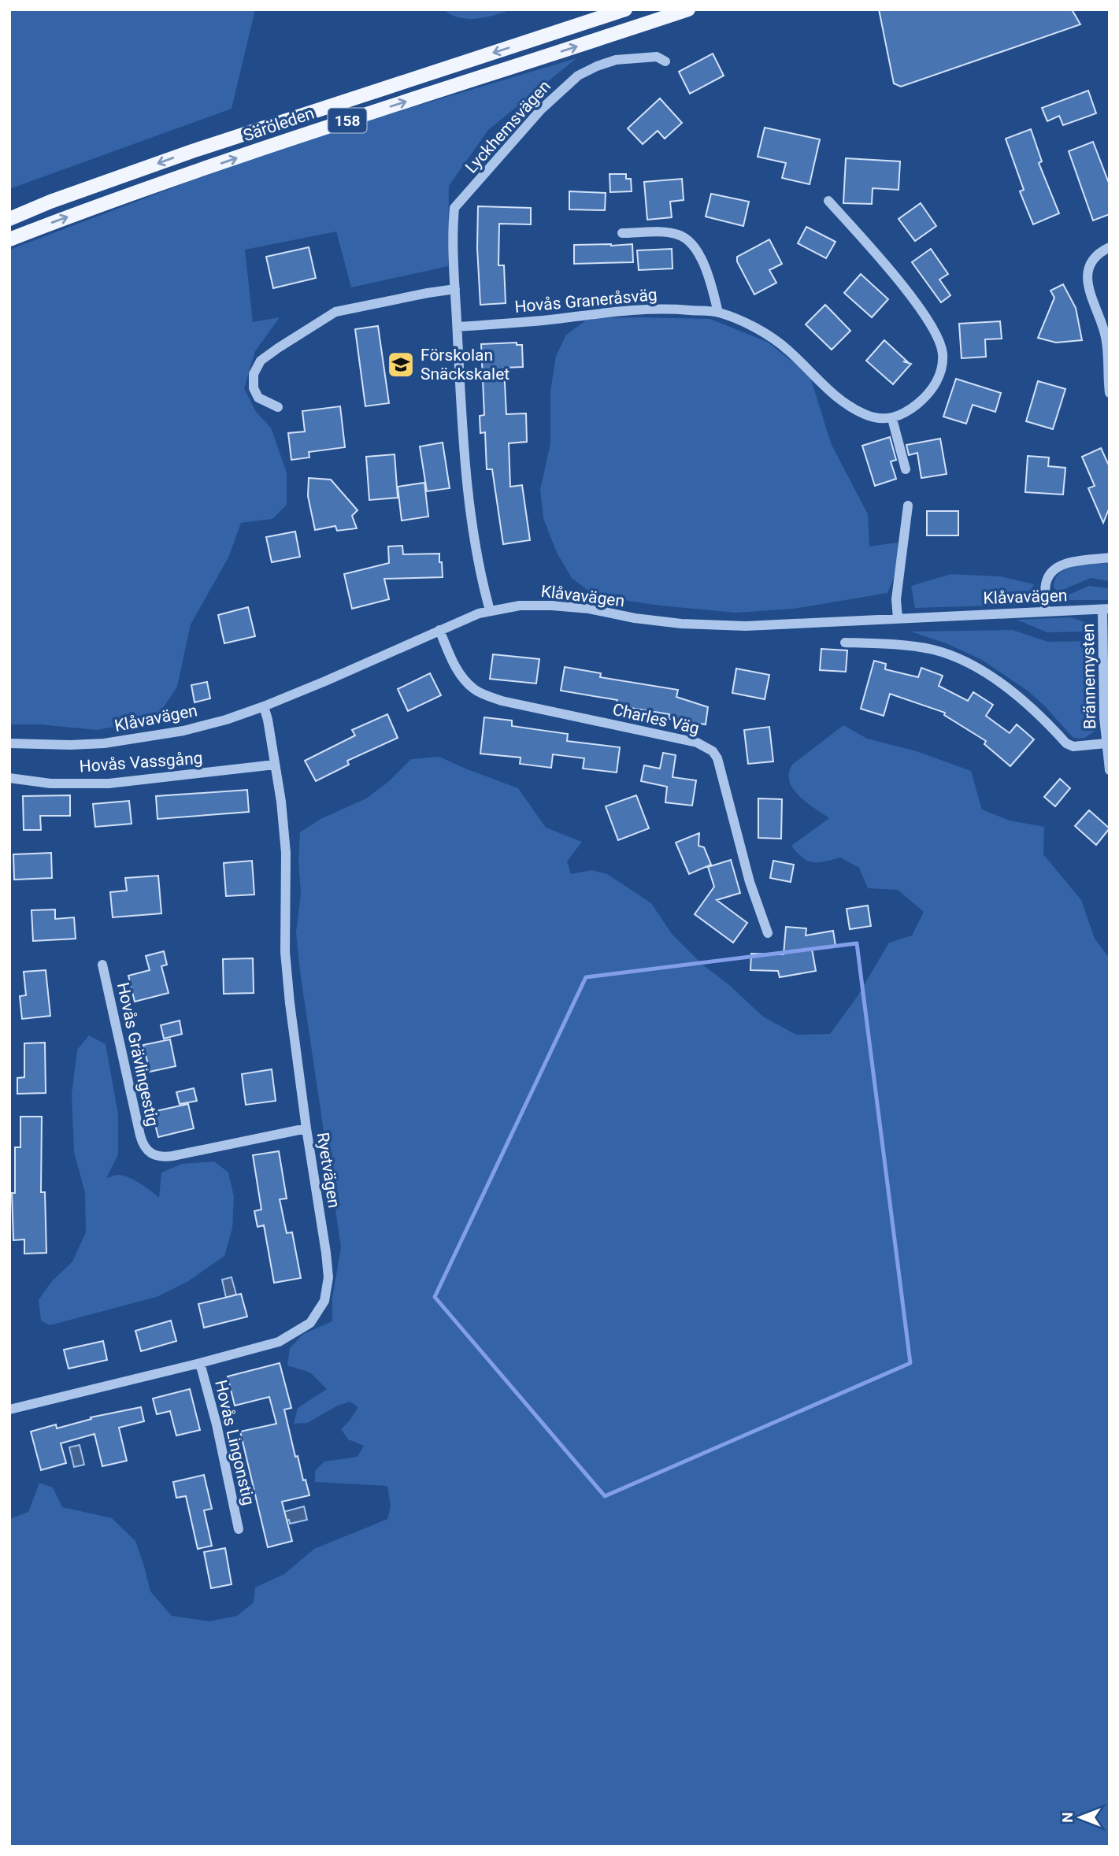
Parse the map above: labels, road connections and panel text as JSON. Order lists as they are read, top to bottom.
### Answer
{
  "streets": {
    "main road": ["158", "Säröleden"],
    "street": [
      "Lyckhemsvägen",
      "Hovås Graneråsväg",
      "Klåvavägen",
      "Brännemysten",
      "Charles Väg",
      "Hovås Vassgång",
      "Hovås Grävlingestig",
      "Ryetvägen",
      "Hovås Lingonstig"
    ]
  },
  "crossings": [
    ["Lyckhemsvägen", "Hovås Graneråsväg"],
    ["Lyckhemsvägen", "Klåvavägen"],
    ["Klåvavägen", "Brännemysten"],
    ["Klåvavägen", "Charles Väg"],
    ["Klåvavägen", "Ryetvägen"],
    ["Hovås Vassgång", "Ryetvägen"],
    ["Hovås Grävlingestig", "Ryetvägen"],
    ["Ryetvägen", "Hovås Lingonstig"]
  ],
  "places": {
    "school or university": ["Förskolan Snäckskalet"]
  },
  "north": "left"
}
